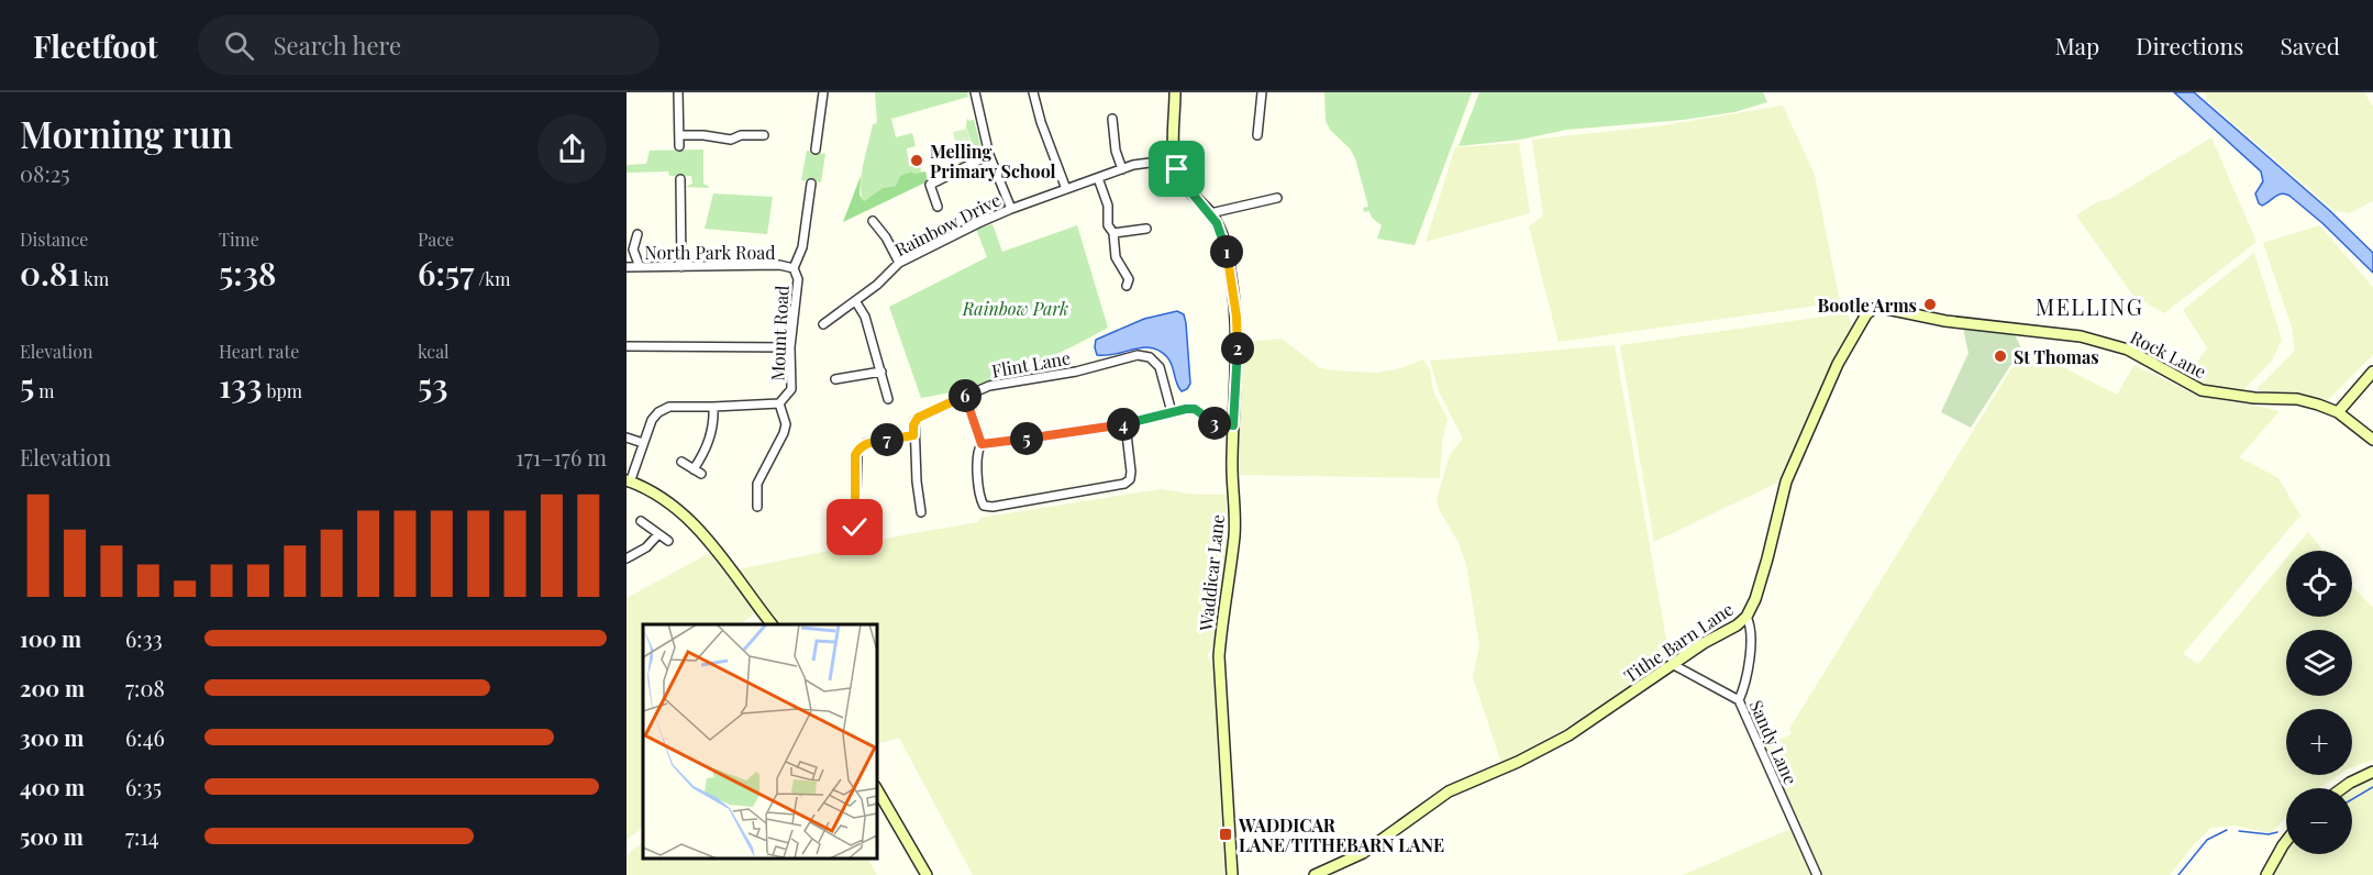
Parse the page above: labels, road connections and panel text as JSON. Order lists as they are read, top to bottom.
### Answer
{
  "streets": {
    "street": [
      "Rainbow Drive",
      "North Park Road",
      "Mount Road",
      "Rock Lane",
      "Flint Lane",
      "Waddicar Lane",
      "Tithe Barn Lane",
      "Sandy Lane"
    ]
  },
  "crossings": [
    ["Rainbow Drive", "Waddicar Lane"],
    ["North Park Road", "Mount Road"],
    ["Rock Lane", "Tithe Barn Lane"],
    ["Tithe Barn Lane", "Sandy Lane"]
  ],
  "districts": ["MELLING"],
  "parks": ["Rainbow Park"],
  "places": {
    "other": ["Melling Primary School", "Bootle Arms", "St Thomas"],
    "transit": ["WADDICAR LANE/TITHEBARN LANE"]
  },
  "page": {
    "header": "Fleetfoot",
    "search": "Search here",
    "nav": ["Map", "Directions", "Saved"],
    "heading": ["Morning run", "08:25"],
    "stats": [
      ["Distance", "0.81 km"],
      ["Time", "5:38"],
      ["Pace", "6:57 /km"],
      ["Elevation", "5 m"],
      ["Heart rate", "133 bpm"],
      ["kcal", "53"]
    ],
    "pins": [
      "1",
      "2",
      "6",
      "3",
      "4",
      "5",
      "7"
    ],
    "chart": ["Elevation", "171–176 m"],
    "map_buttons": ["+", "−"],
    "list": [
      {
        "name": "100 m",
        "note": "6:33"
      },
      {
        "name": "200 m",
        "note": "7:08"
      },
      {
        "name": "300 m",
        "note": "6:46"
      },
      {
        "name": "400 m",
        "note": "6:35"
      },
      {
        "name": "500 m",
        "note": "7:14"
      }
    ]
  }
}
